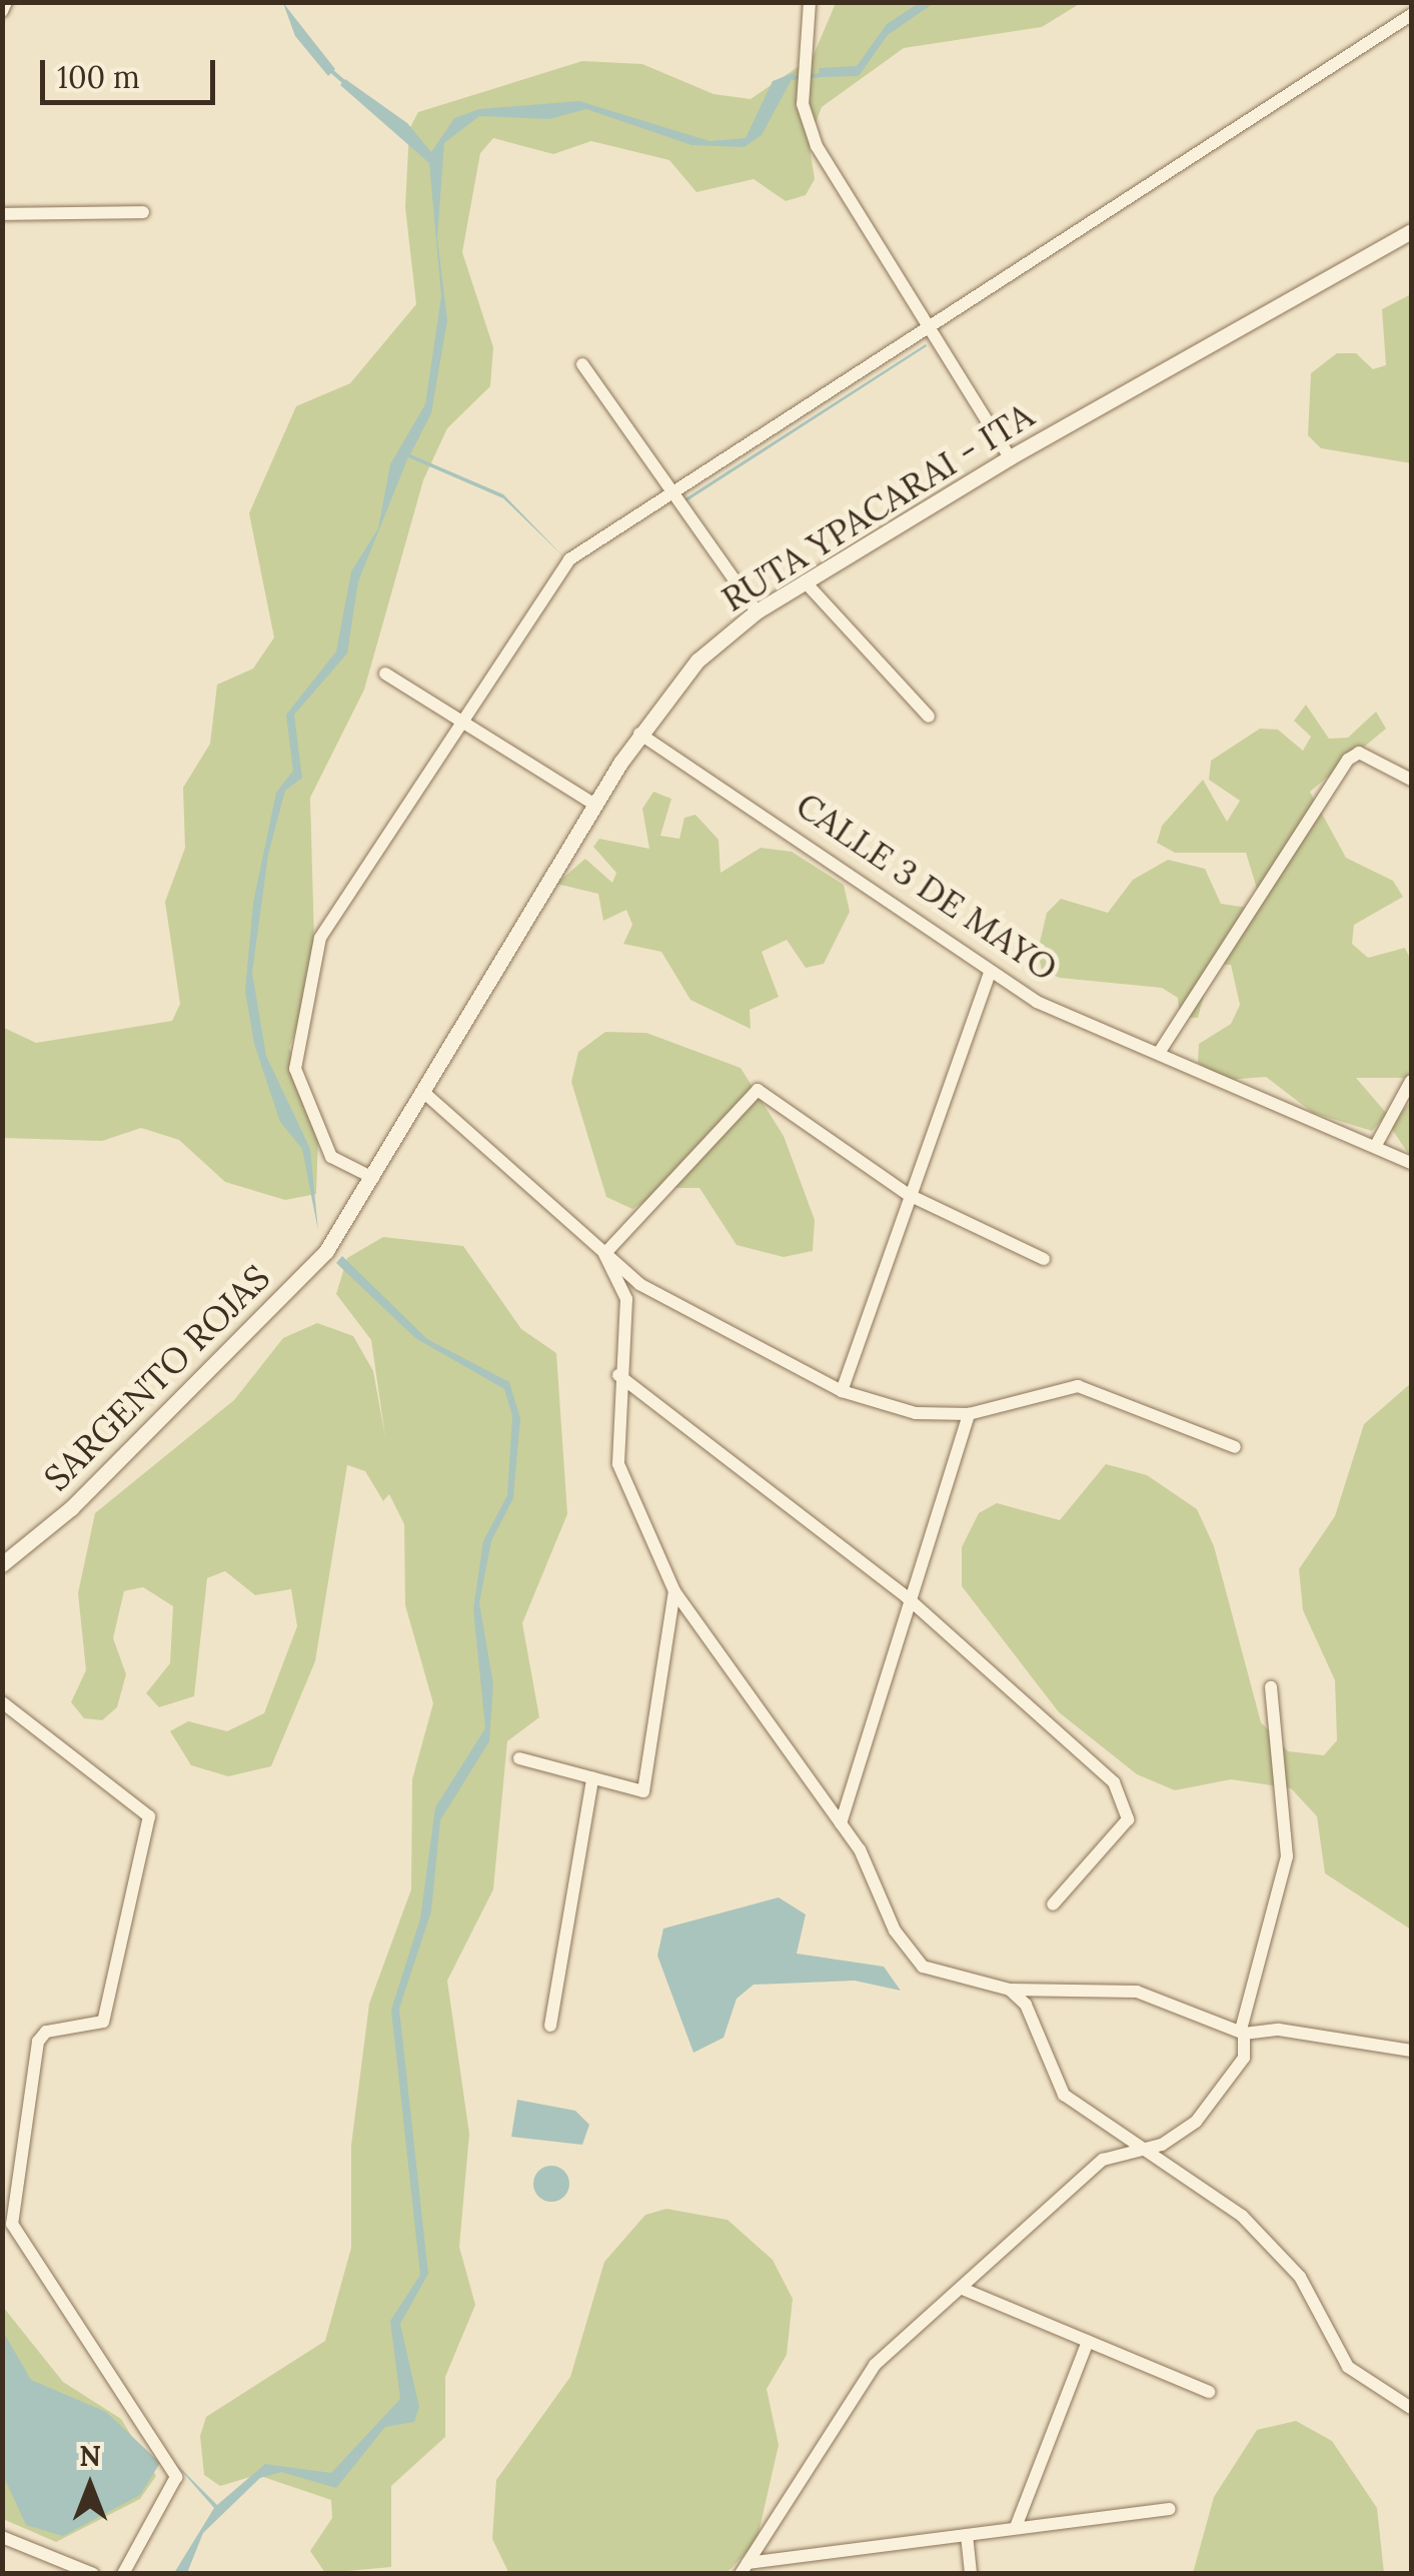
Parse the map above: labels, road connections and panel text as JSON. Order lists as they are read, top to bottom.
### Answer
{
  "streets": {
    "street": ["RUTA YPACARAI - ITA", "CALLE 3 DE MAYO", "SARGENTO ROJAS"]
  },
  "crossings": [
    ["RUTA YPACARAI - ITA", "CALLE 3 DE MAYO"],
    ["RUTA YPACARAI - ITA", "SARGENTO ROJAS"]
  ],
  "scale_bar": "100 m",
  "north": "top"
}
